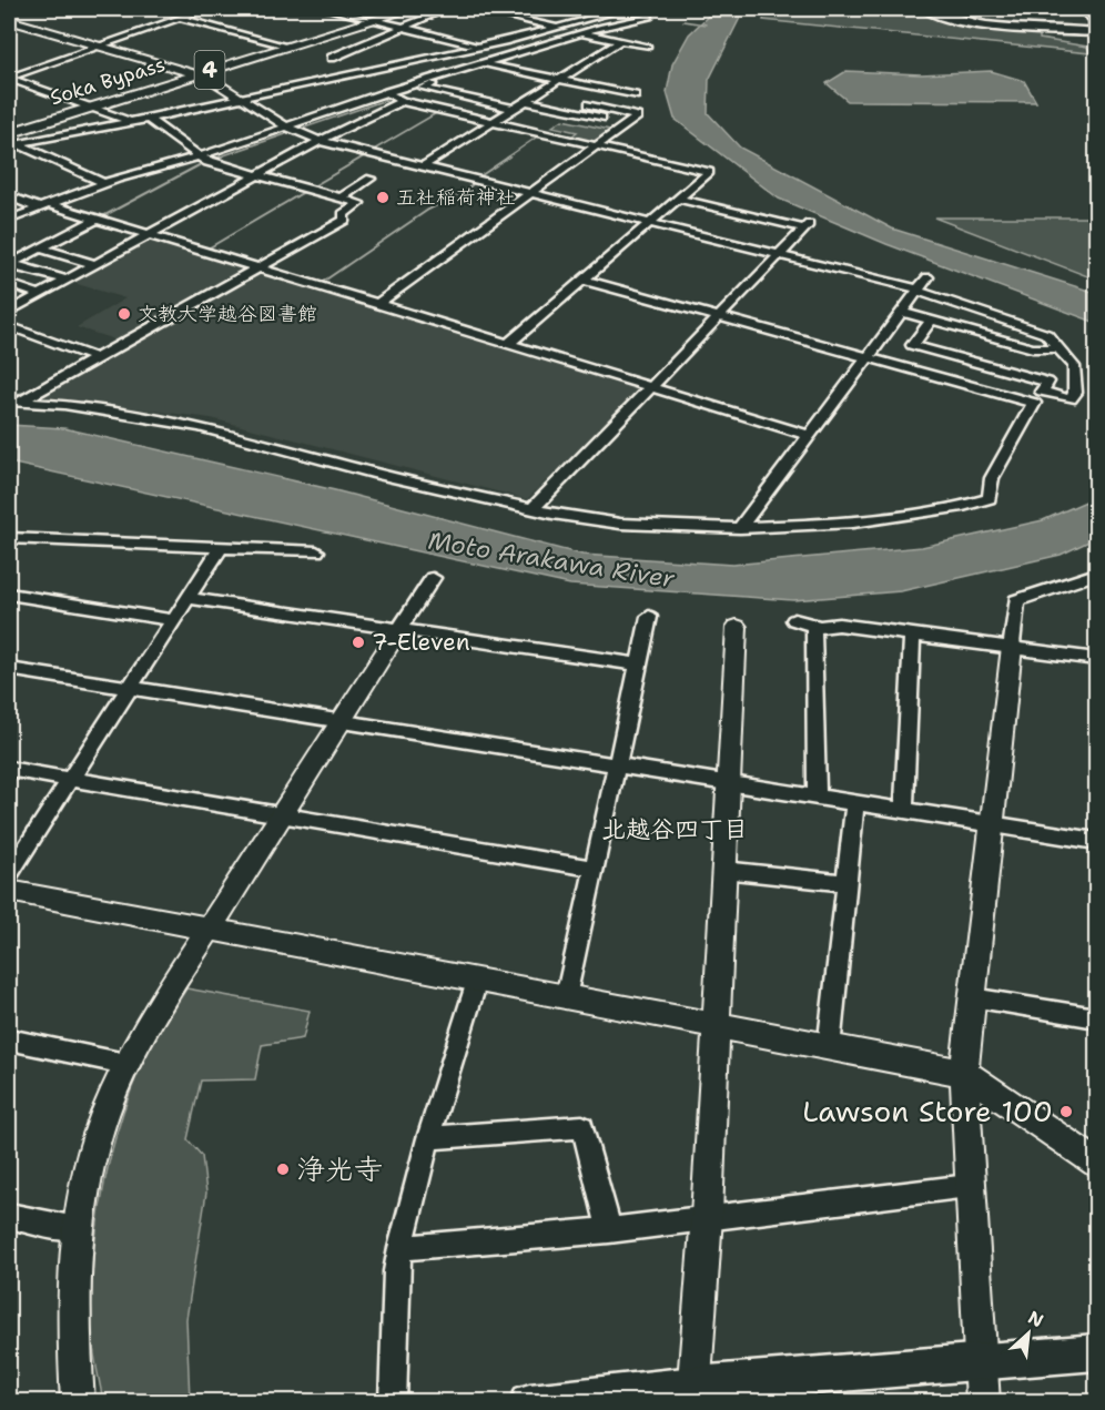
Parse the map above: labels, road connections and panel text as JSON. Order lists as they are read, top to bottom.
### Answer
{
  "streets": {
    "highway": ["4", "Soka Bypass"]
  },
  "districts": ["北越谷四丁目"],
  "water": ["Moto Arakawa River"],
  "places": [
    "五社稲荷神社",
    "文教大学越谷図書館",
    "7-Eleven",
    "Lawson Store 100",
    "浄光寺"
  ],
  "north": "top right"
}
